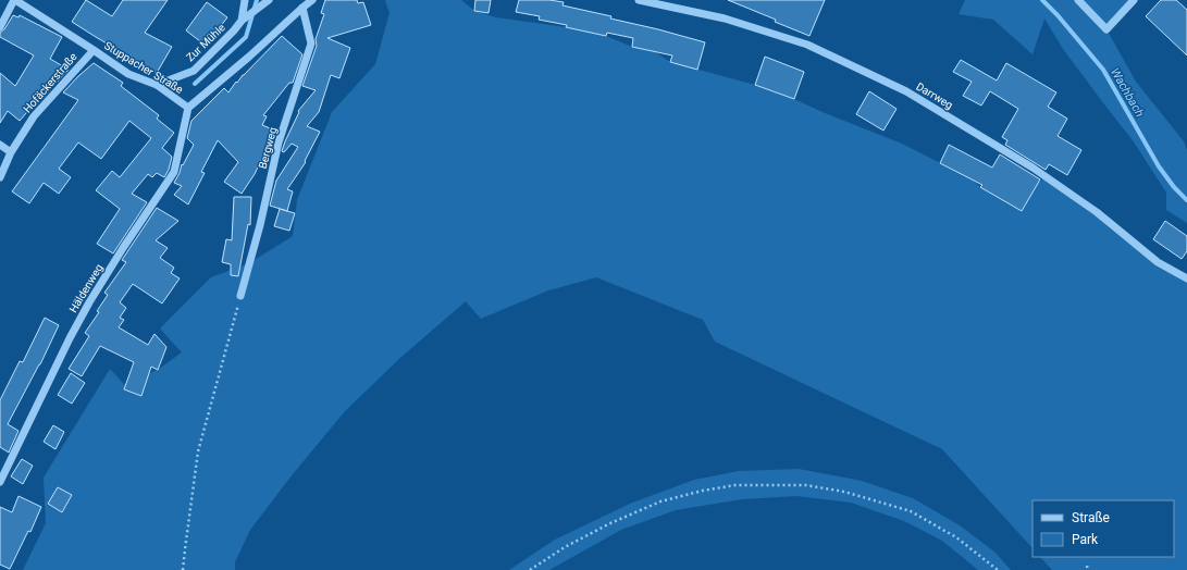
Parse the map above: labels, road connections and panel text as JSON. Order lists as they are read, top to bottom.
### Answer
{
  "streets": {
    "street": [
      "Zur Mühle",
      "Stuppacher Straße",
      "Hofäckerstraße",
      "Darrweg",
      "Bergweg",
      "Häldenweg"
    ]
  },
  "crossings": [
    ["Zur Mühle", "Stuppacher Straße"],
    ["Stuppacher Straße", "Hofäckerstraße"],
    ["Stuppacher Straße", "Bergweg"],
    ["Stuppacher Straße", "Häldenweg"]
  ],
  "water": ["Wachbach"],
  "legend": ["Straße", "Park"]
}
